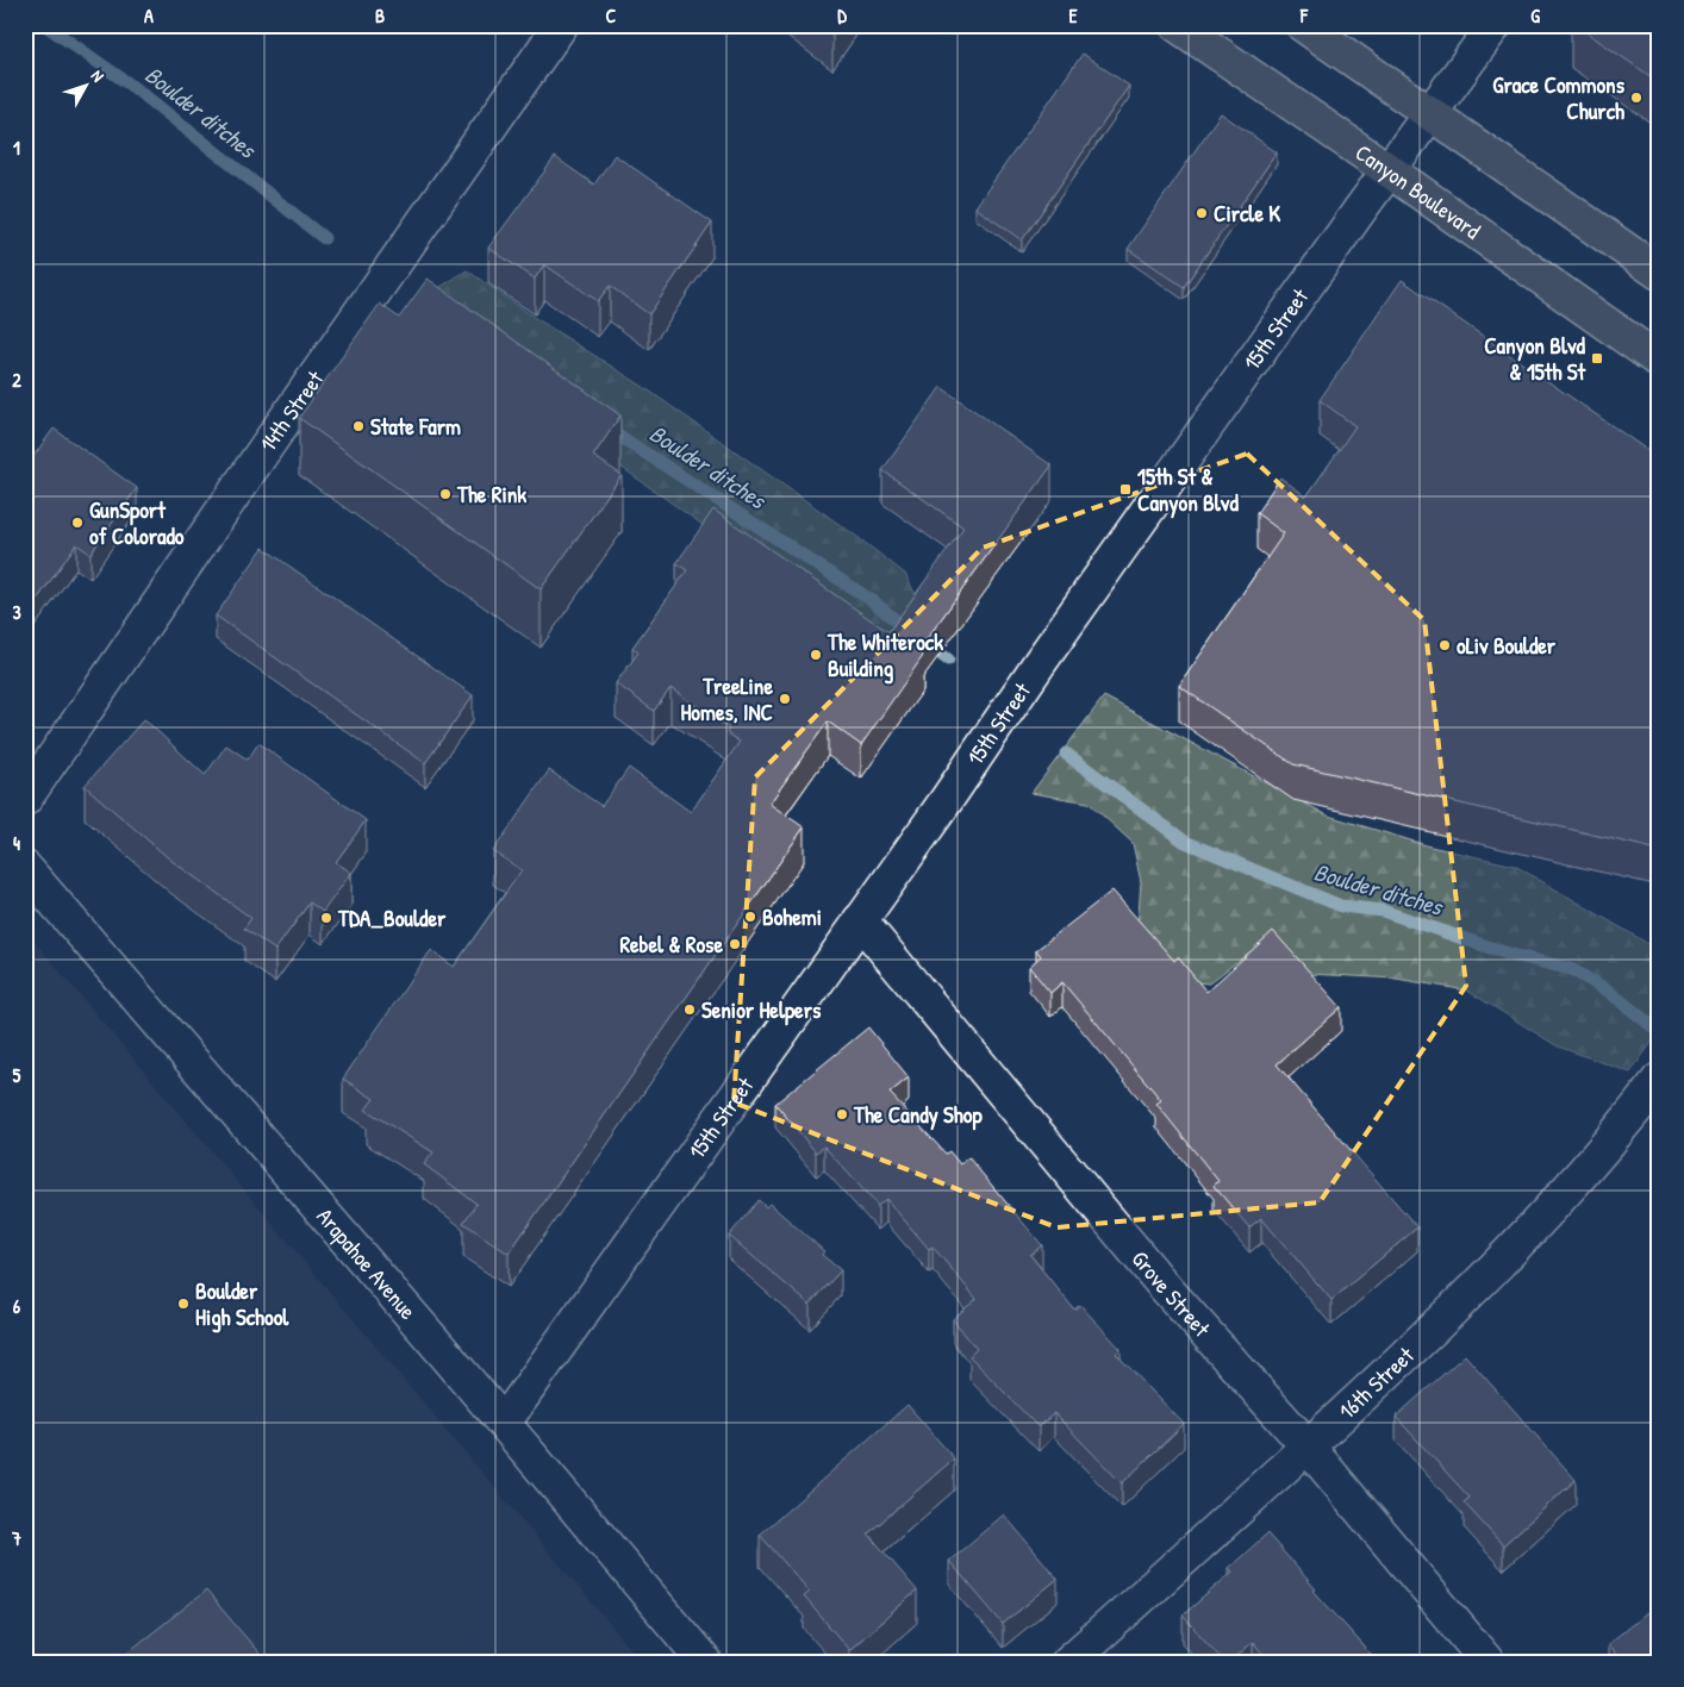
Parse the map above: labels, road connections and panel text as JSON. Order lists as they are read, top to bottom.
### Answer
{
  "streets": {
    "main road": ["Canyon Boulevard"],
    "street": [
      "15th Street",
      "14th Street",
      "Arapahoe Avenue",
      "Grove Street",
      "16th Street"
    ]
  },
  "crossings": [
    ["Canyon Boulevard", "15th Street"],
    ["15th Street", "Arapahoe Avenue"],
    ["15th Street", "Grove Street"],
    ["Grove Street", "16th Street"]
  ],
  "water": ["Boulder ditches"],
  "places": {
    "other": [
      "Grace Commons Church",
      "Circle K",
      "State Farm",
      "The Rink",
      "GunSport of Colorado",
      "oLiv Boulder",
      "The Whiterock Building",
      "TreeLine Homes, INC",
      "Bohemi",
      "TDA_Boulder",
      "Rebel & Rose",
      "Senior Helpers",
      "The Candy Shop",
      "Boulder High School"
    ],
    "transit": ["Canyon Blvd & 15th St", "15th St & Canyon Blvd"]
  },
  "north": "top right",
  "grid": {
    "columns": [
      "A",
      "B",
      "C",
      "D",
      "E",
      "F",
      "G"
    ],
    "rows": [
      "1",
      "2",
      "3",
      "4",
      "5",
      "6",
      "7"
    ]
  }
}
